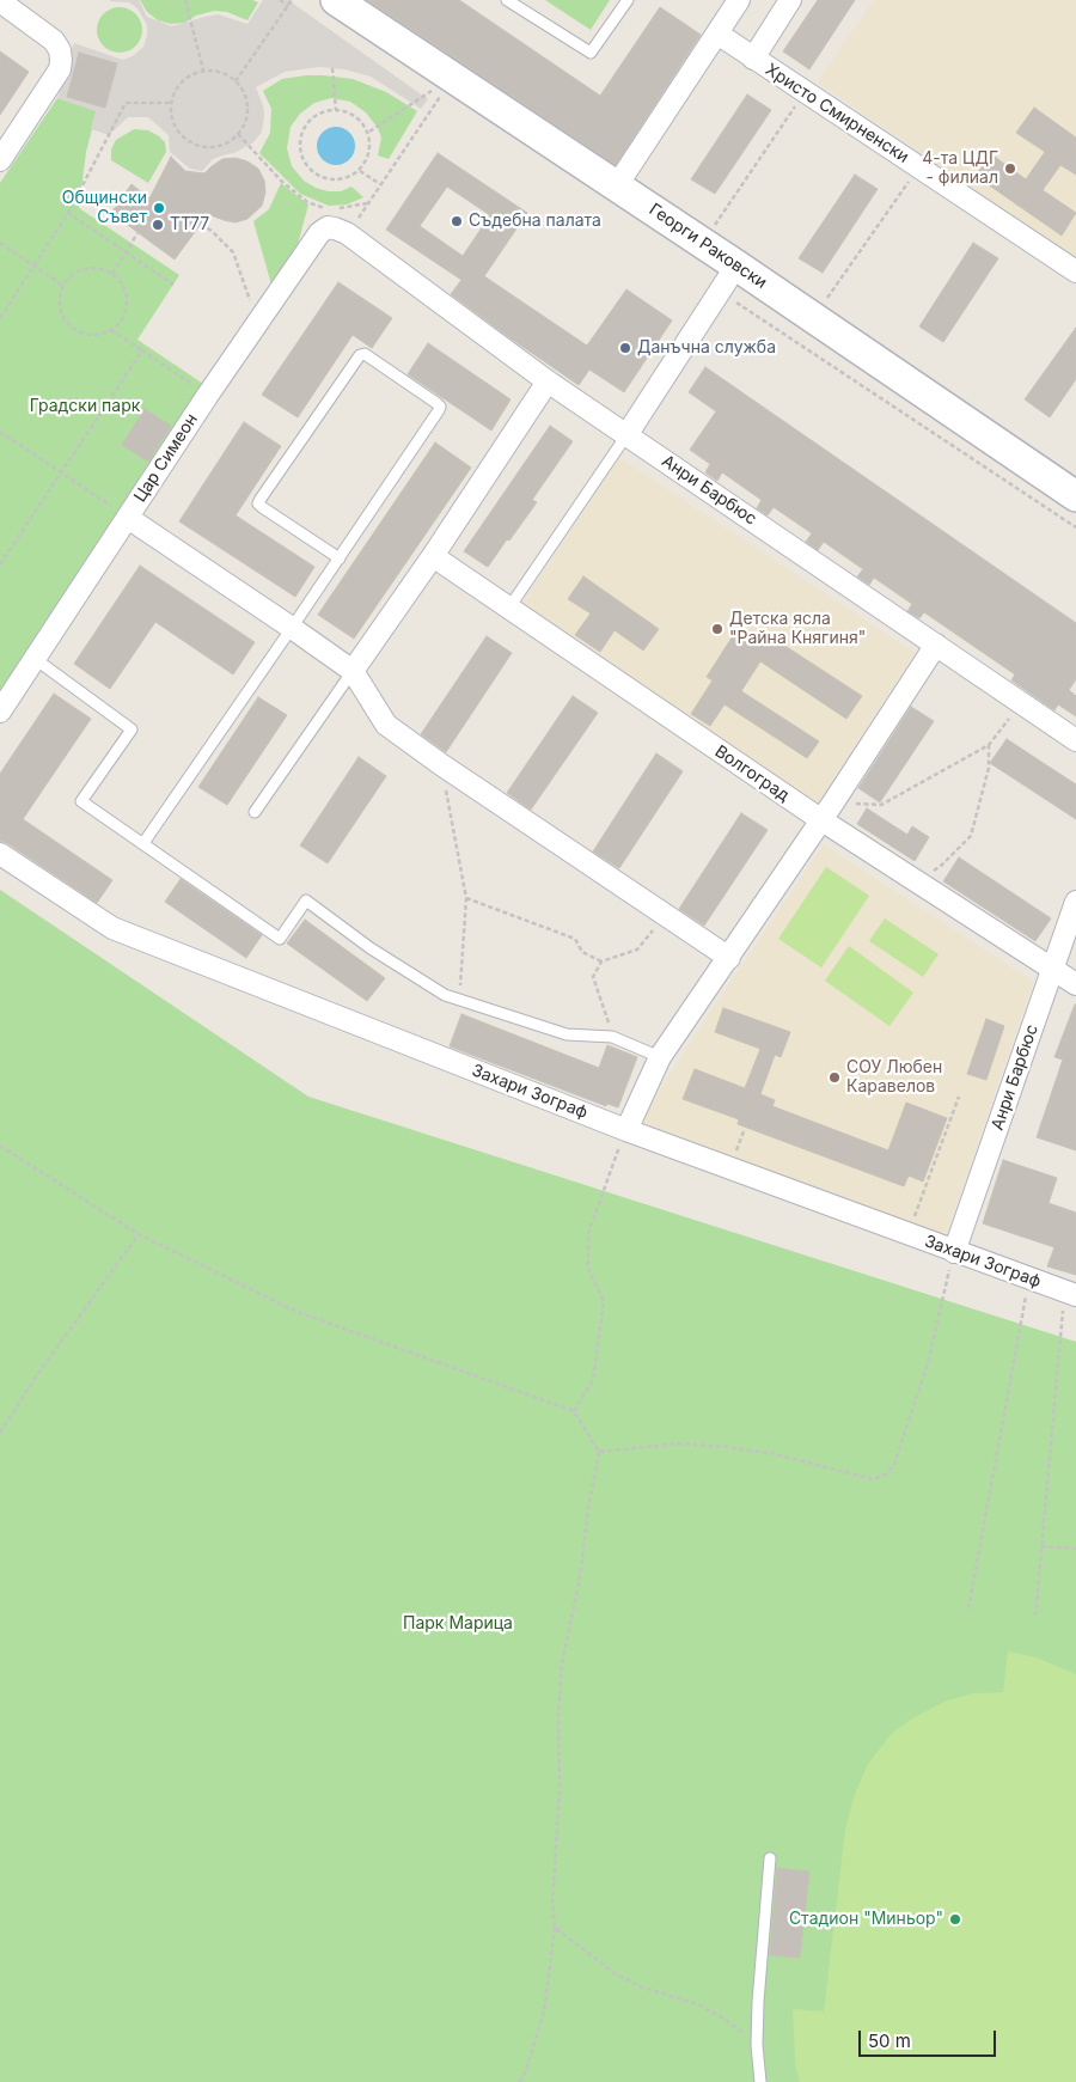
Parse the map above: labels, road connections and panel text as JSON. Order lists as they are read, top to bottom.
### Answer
{
  "streets": {
    "street": [
      "Христо Смирненски",
      "Георги Раковски",
      "Цар Симеон",
      "Анри Барбюс",
      "Волгоград",
      "Захари Зограф"
    ]
  },
  "crossings": [
    ["Цар Симеон", "Анри Барбюс"],
    ["Анри Барбюс", "Волгоград"],
    ["Анри Барбюс", "Захари Зограф"]
  ],
  "parks": ["Градски парк", "Парк Марица"],
  "places": [
    "4-та ЦДГ - филиал",
    "Общински Съвет",
    "Съдебна палата",
    "TT77",
    "Данъчна служба",
    "Детска ясла \"Райна Княгиня\"",
    "СОУ Любен Каравелов",
    "Стадион \"Миньор\""
  ],
  "scale_bar": "50 m"
}
